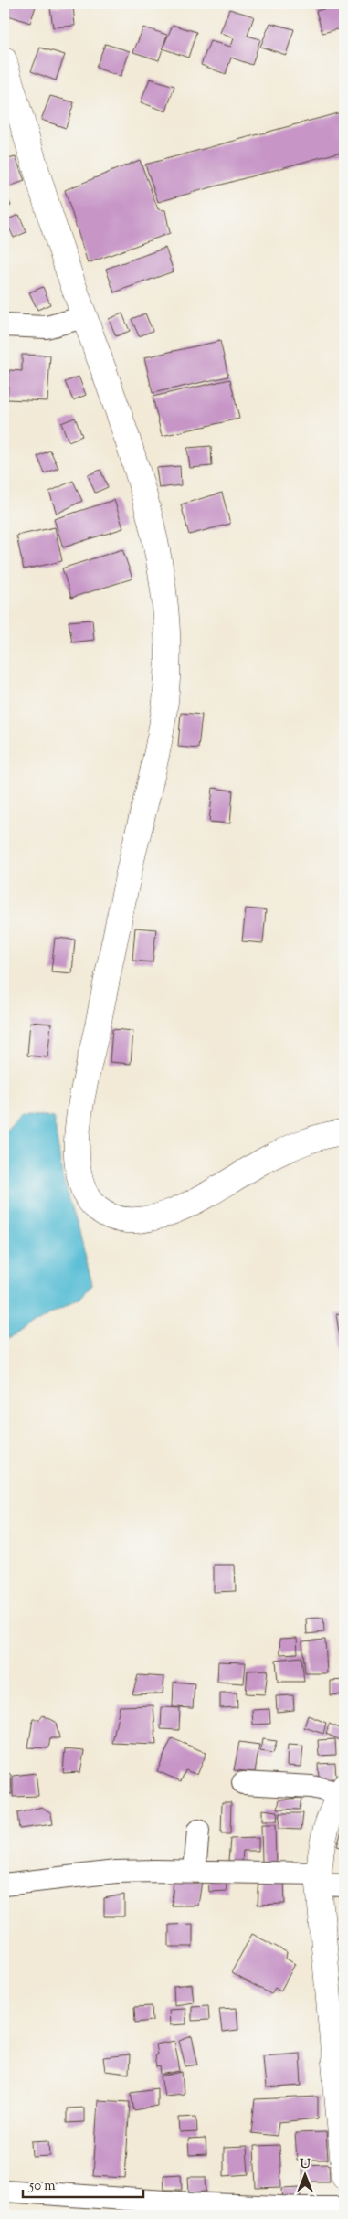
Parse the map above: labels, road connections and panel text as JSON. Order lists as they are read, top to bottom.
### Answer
{
  "scale_bar": "50 m",
  "north": "top"
}
